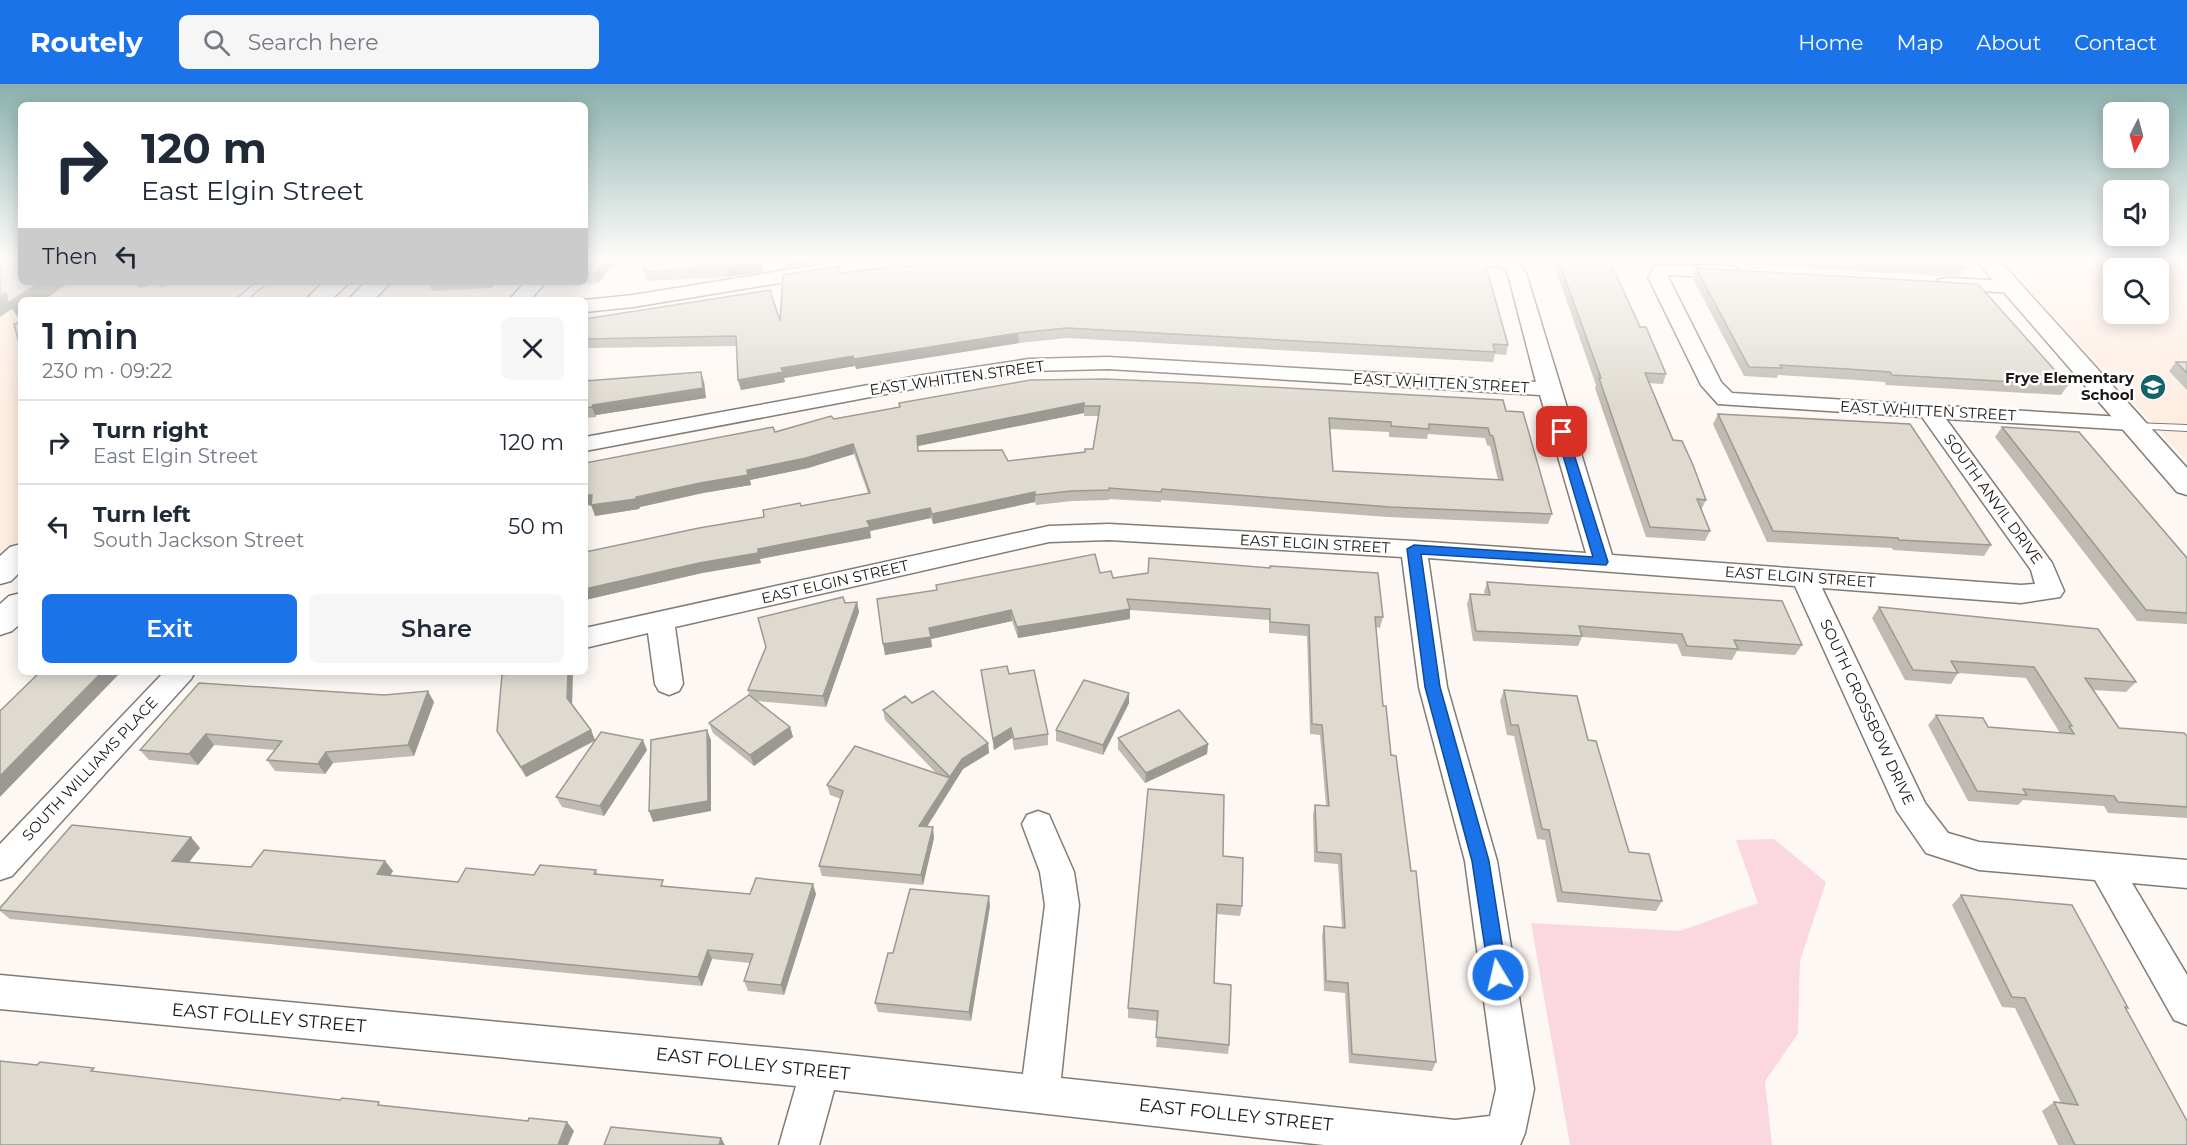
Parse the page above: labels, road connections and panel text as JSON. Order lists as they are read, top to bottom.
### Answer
{
  "streets": {
    "street": [
      "EAST WHITTEN STREET",
      "SOUTH ANVIL DRIVE",
      "EAST ELGIN STREET",
      "SOUTH CROSSBOW DRIVE",
      "SOUTH WILLIAMS PLACE",
      "EAST FOLLEY STREET"
    ]
  },
  "crossings": [
    ["EAST WHITTEN STREET", "SOUTH ANVIL DRIVE"],
    ["SOUTH ANVIL DRIVE", "EAST ELGIN STREET"],
    ["EAST ELGIN STREET", "SOUTH CROSSBOW DRIVE"],
    ["EAST ELGIN STREET", "EAST FOLLEY STREET"]
  ],
  "places": {
    "school or university": ["Frye Elementary School"]
  },
  "north": "bottom",
  "page": {
    "header": "Routely",
    "search": "Search here",
    "nav": [
      "Home",
      "Map",
      "About",
      "Contact"
    ],
    "turn": ["120 m", "East Elgin Street"],
    "then": "Then",
    "heading": ["1 min", "230 m · 09:22"],
    "list": [
      {
        "name": "Turn right",
        "note": "East Elgin Street",
        "value": "120 m"
      },
      {
        "name": "Turn left",
        "note": "South Jackson Street",
        "value": "50 m"
      }
    ],
    "buttons": ["Exit", "Share"]
  }
}
